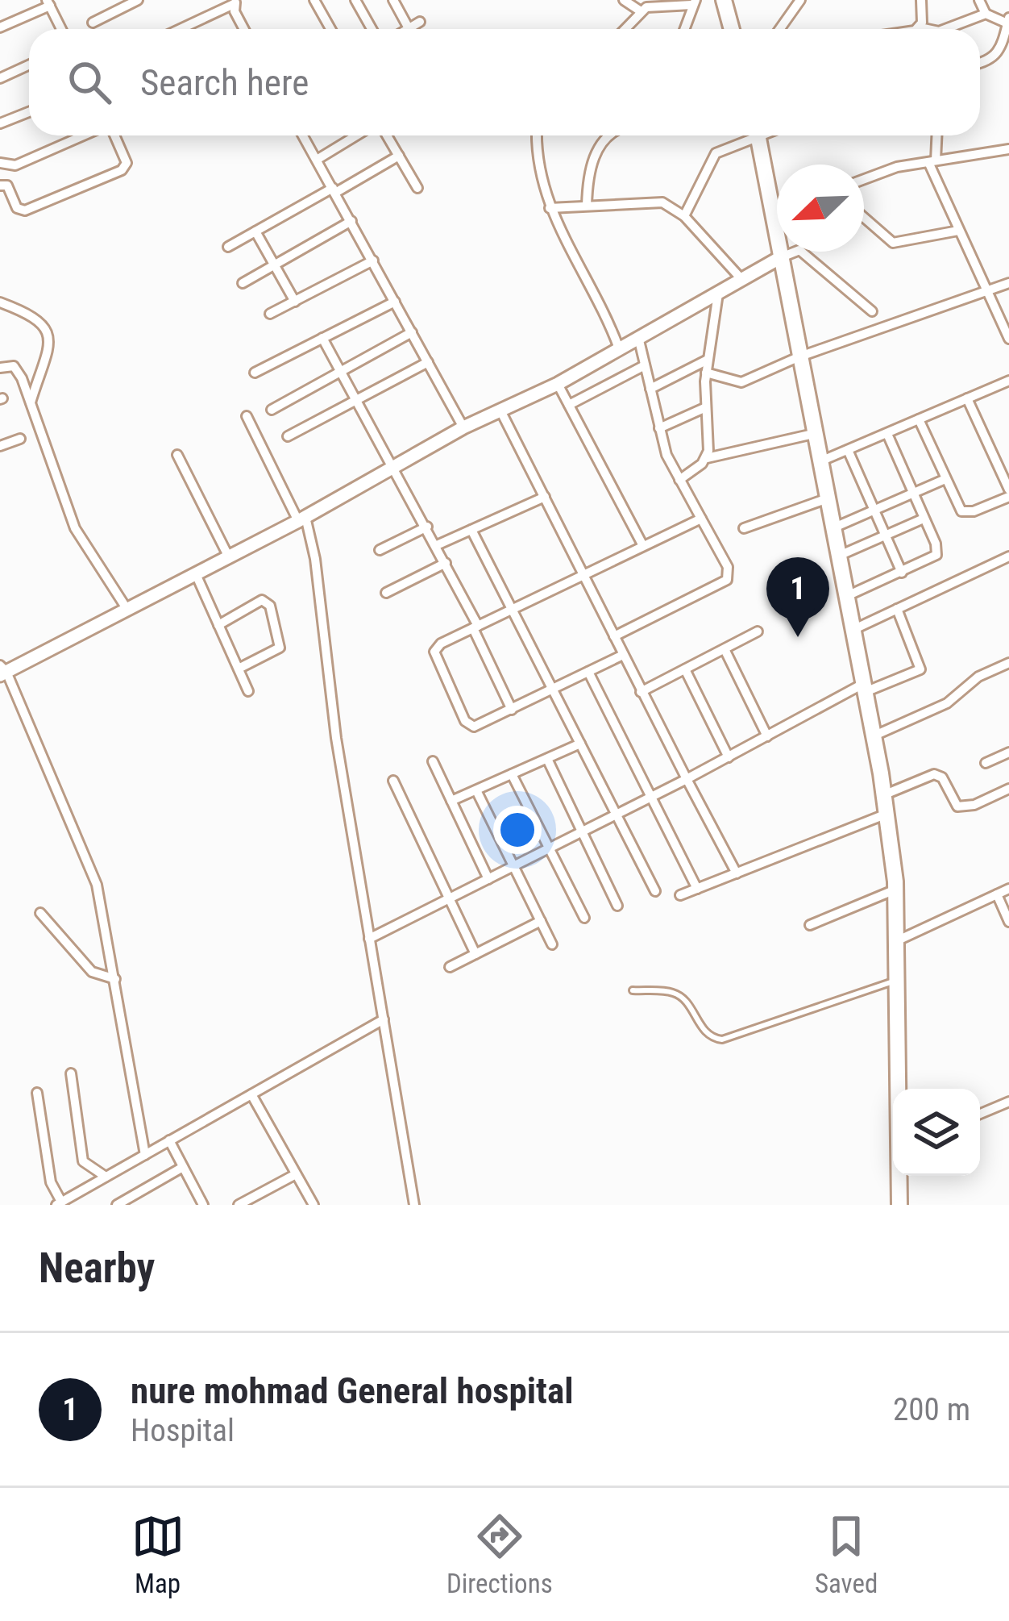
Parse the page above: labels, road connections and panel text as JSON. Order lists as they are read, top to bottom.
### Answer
{
  "north": "bottom left",
  "page": {
    "search": "Search here",
    "pins": "1",
    "heading": "Nearby",
    "list": [
      {
        "mark": "1",
        "name": "nure mohmad General hospital",
        "note": "Hospital",
        "value": "200 m"
      }
    ],
    "nav": ["Map", "Directions", "Saved"]
  }
}
